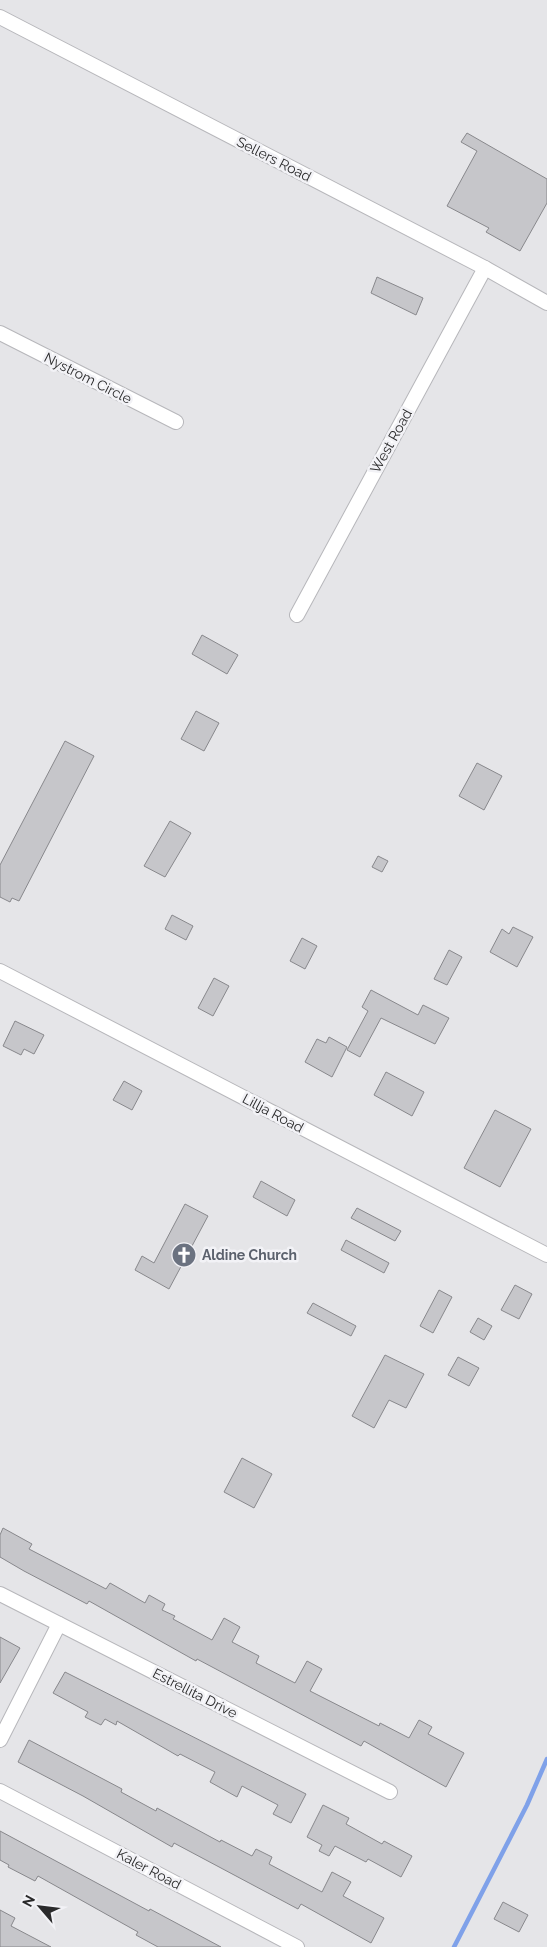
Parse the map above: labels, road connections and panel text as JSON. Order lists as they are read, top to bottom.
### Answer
{
  "streets": {
    "street": [
      "Sellers Road",
      "Nystrom Circle",
      "West Road",
      "Lillja Road",
      "Estrellita Drive",
      "Kaler Road"
    ]
  },
  "crossings": [
    ["Sellers Road", "West Road"]
  ],
  "places": {
    "church": ["Aldine Church"]
  },
  "north": "top left"
}
